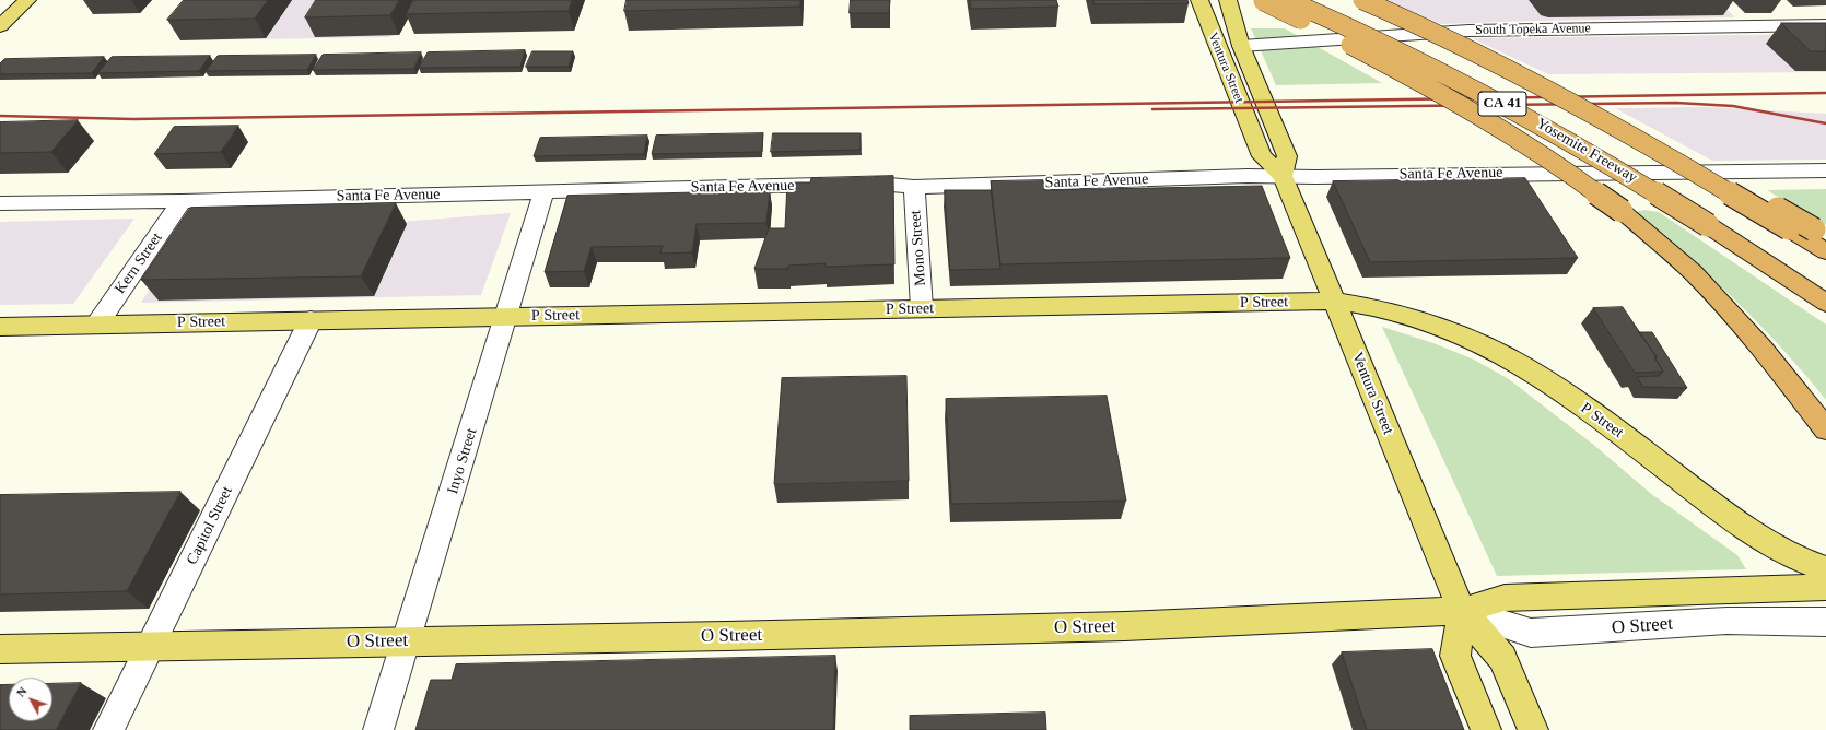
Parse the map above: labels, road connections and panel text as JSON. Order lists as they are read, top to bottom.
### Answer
{
  "streets": {
    "highway": ["CA 41", "Yosemite Freeway"],
    "main road": ["Ventura Street", "P Street", "O Street"],
    "street": [
      "South Topeka Avenue",
      "Santa Fe Avenue",
      "Mono Street",
      "Kern Street",
      "Inyo Street",
      "Capitol Street"
    ]
  },
  "crossings": [
    ["South Topeka Avenue", "Ventura Street"],
    ["Ventura Street", "Santa Fe Avenue"],
    ["Ventura Street", "P Street"],
    ["Ventura Street", "O Street"],
    ["Santa Fe Avenue", "Mono Street"],
    ["Santa Fe Avenue", "Kern Street"],
    ["Santa Fe Avenue", "Inyo Street"],
    ["Mono Street", "P Street"],
    ["Kern Street", "P Street"],
    ["P Street", "Inyo Street"],
    ["P Street", "Capitol Street"],
    ["P Street", "O Street"],
    ["Inyo Street", "O Street"],
    ["Capitol Street", "O Street"]
  ],
  "north": "top left"
}
